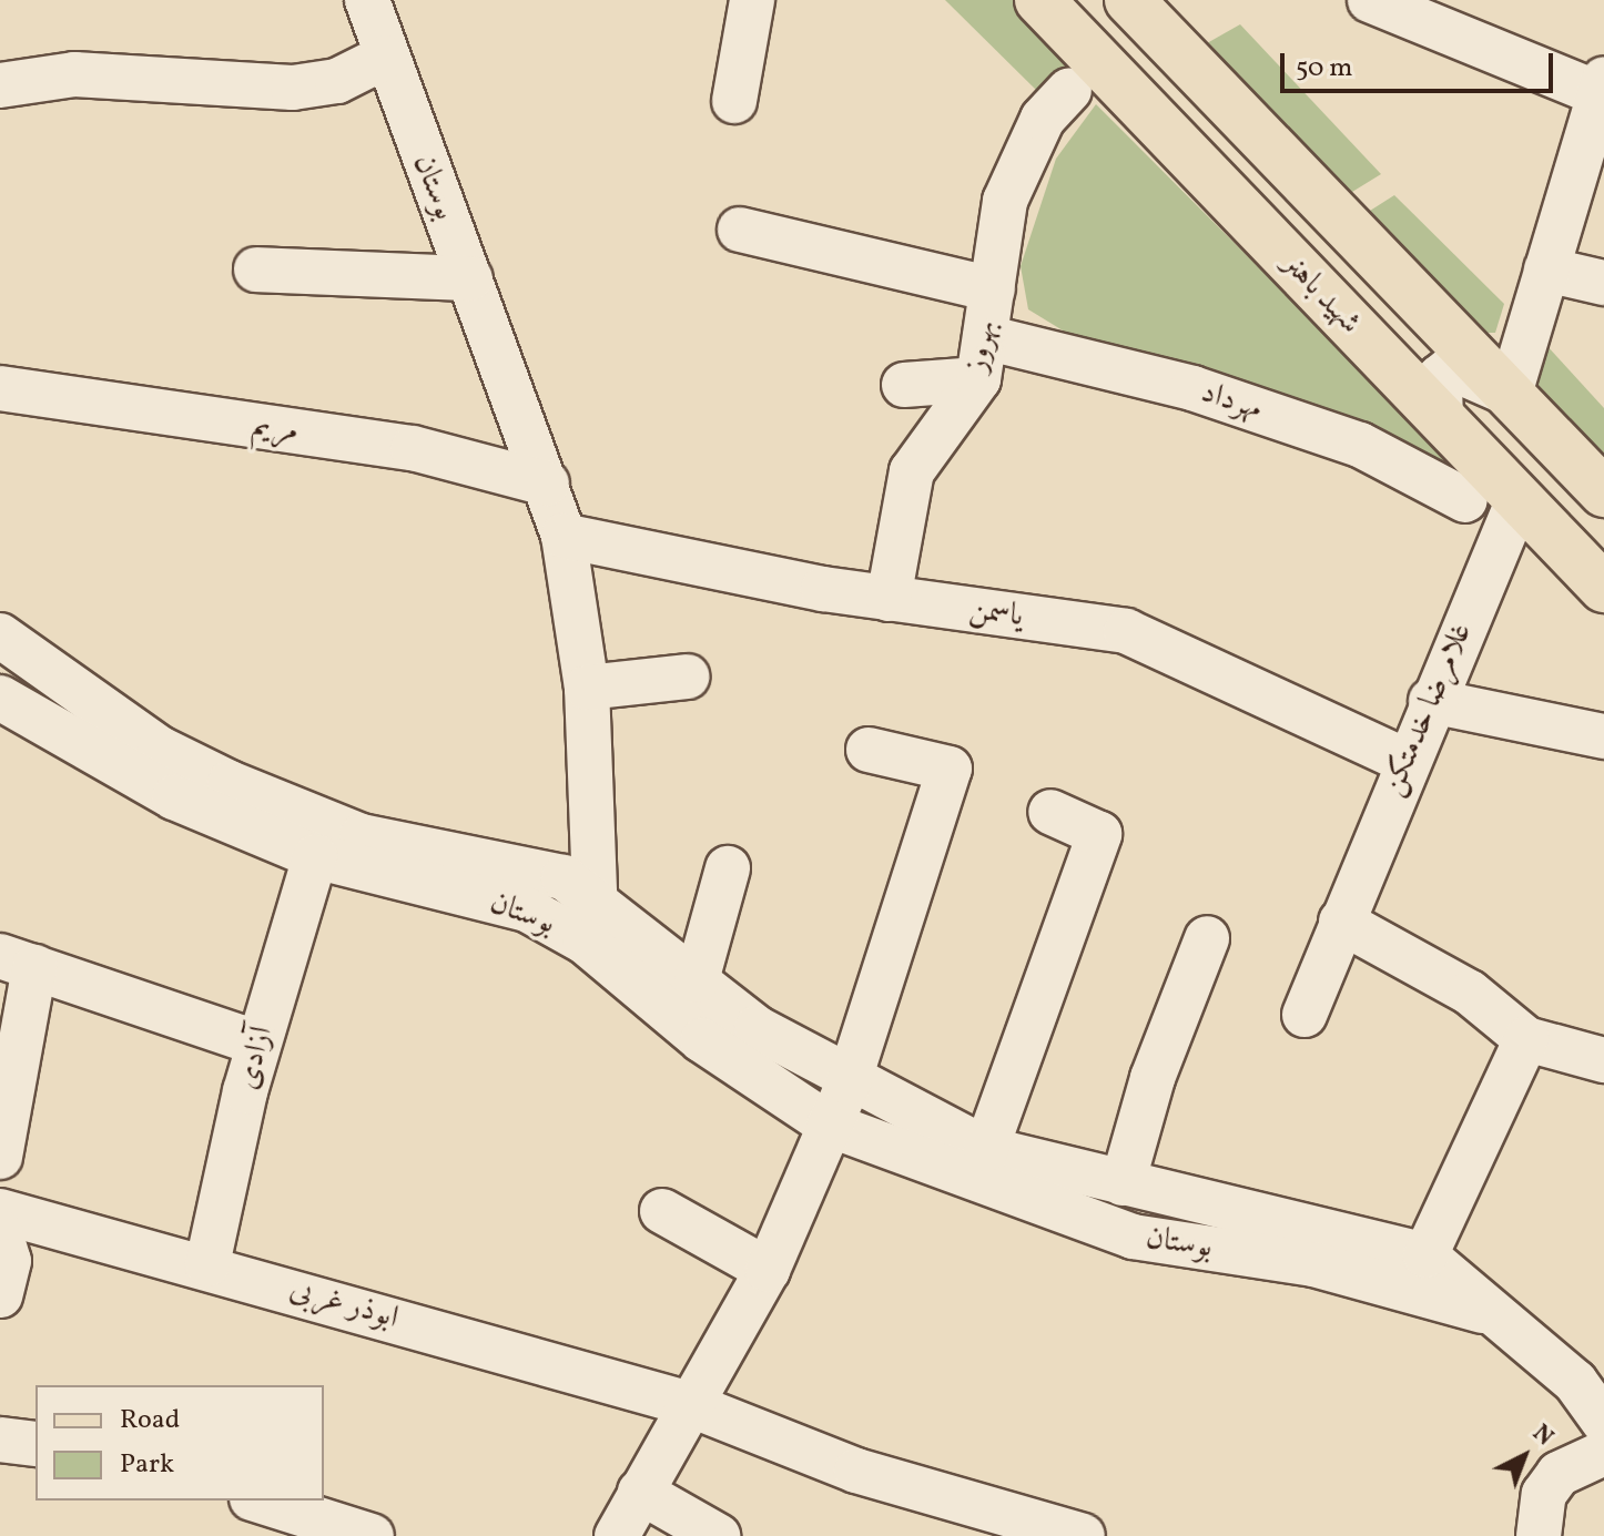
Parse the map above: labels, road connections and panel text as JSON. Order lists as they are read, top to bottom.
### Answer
{
  "streets": {
    "main road": ["شهید باهنر"],
    "street": [
      "بوستان",
      "بهروز",
      "مهرداد",
      "مریم",
      "یاسمن",
      "غلامرضا خدمتکن",
      "آزادی",
      "ابوذر غربی"
    ]
  },
  "crossings": [
    ["بوستان", "مریم"],
    ["بوستان", "یاسمن"],
    ["بوستان", "آزادی"],
    ["شهید باهنر", "غلامرضا خدمتکن"],
    ["بهروز", "مهرداد"],
    ["بهروز", "یاسمن"],
    ["یاسمن", "غلامرضا خدمتکن"],
    ["آزادی", "ابوذر غربی"]
  ],
  "legend": ["Road", "Park"],
  "scale_bar": "50 m",
  "north": "top right"
}
